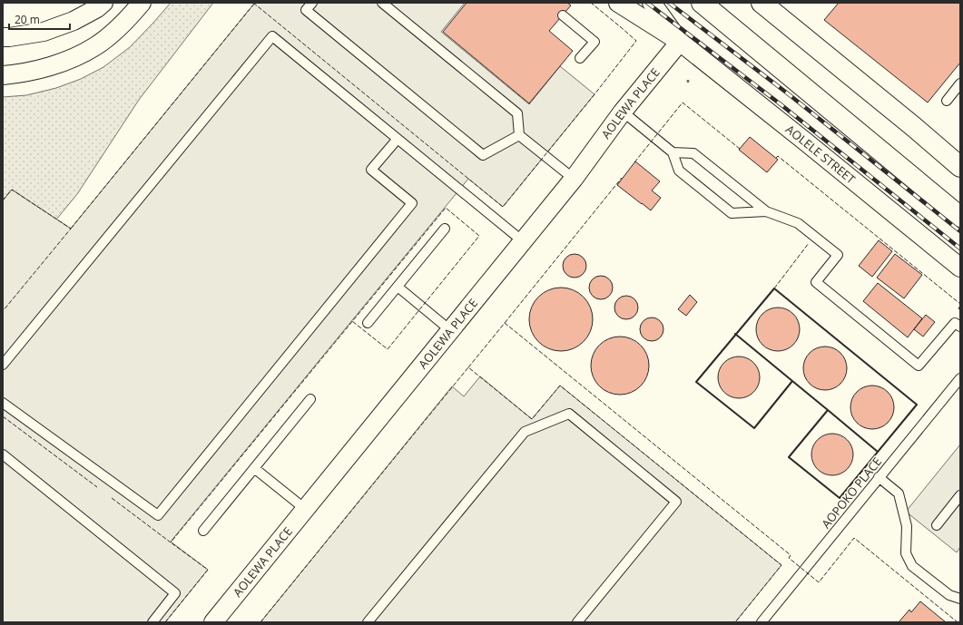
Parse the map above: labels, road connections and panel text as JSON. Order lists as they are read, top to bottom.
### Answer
{
  "streets": {
    "street": ["AOLEWA PLACE", "AOLELE STREET"],
    "lane": ["AOPOKO PLACE"]
  },
  "crossings": [
    ["AOLEWA PLACE", "AOLELE STREET"]
  ],
  "scale_bar": "20 m"
}
